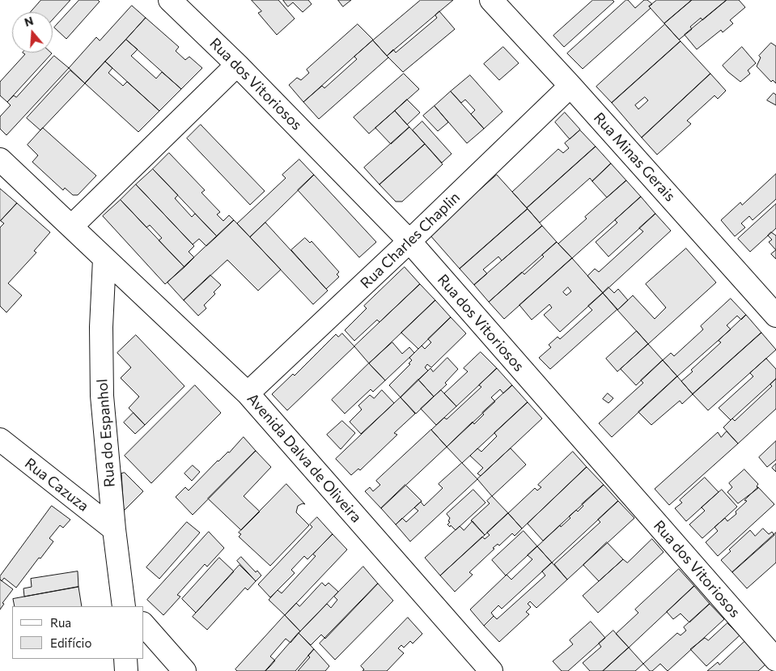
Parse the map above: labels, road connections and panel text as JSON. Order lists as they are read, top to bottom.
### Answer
{
  "streets": {
    "street": [
      "Rua dos Vitoriosos",
      "Rua Minas Gerais",
      "Rua Charles Chaplin",
      "Rua do Espanhol",
      "Avenida Dalva de Oliveira",
      "Rua Cazuza"
    ]
  },
  "crossings": [
    ["Rua dos Vitoriosos", "Rua Charles Chaplin"],
    ["Rua Minas Gerais", "Rua Charles Chaplin"],
    ["Rua Charles Chaplin", "Avenida Dalva de Oliveira"],
    ["Rua do Espanhol", "Avenida Dalva de Oliveira"],
    ["Rua do Espanhol", "Rua Cazuza"]
  ],
  "legend": ["Rua", "Edifício"],
  "north": "top"
}
